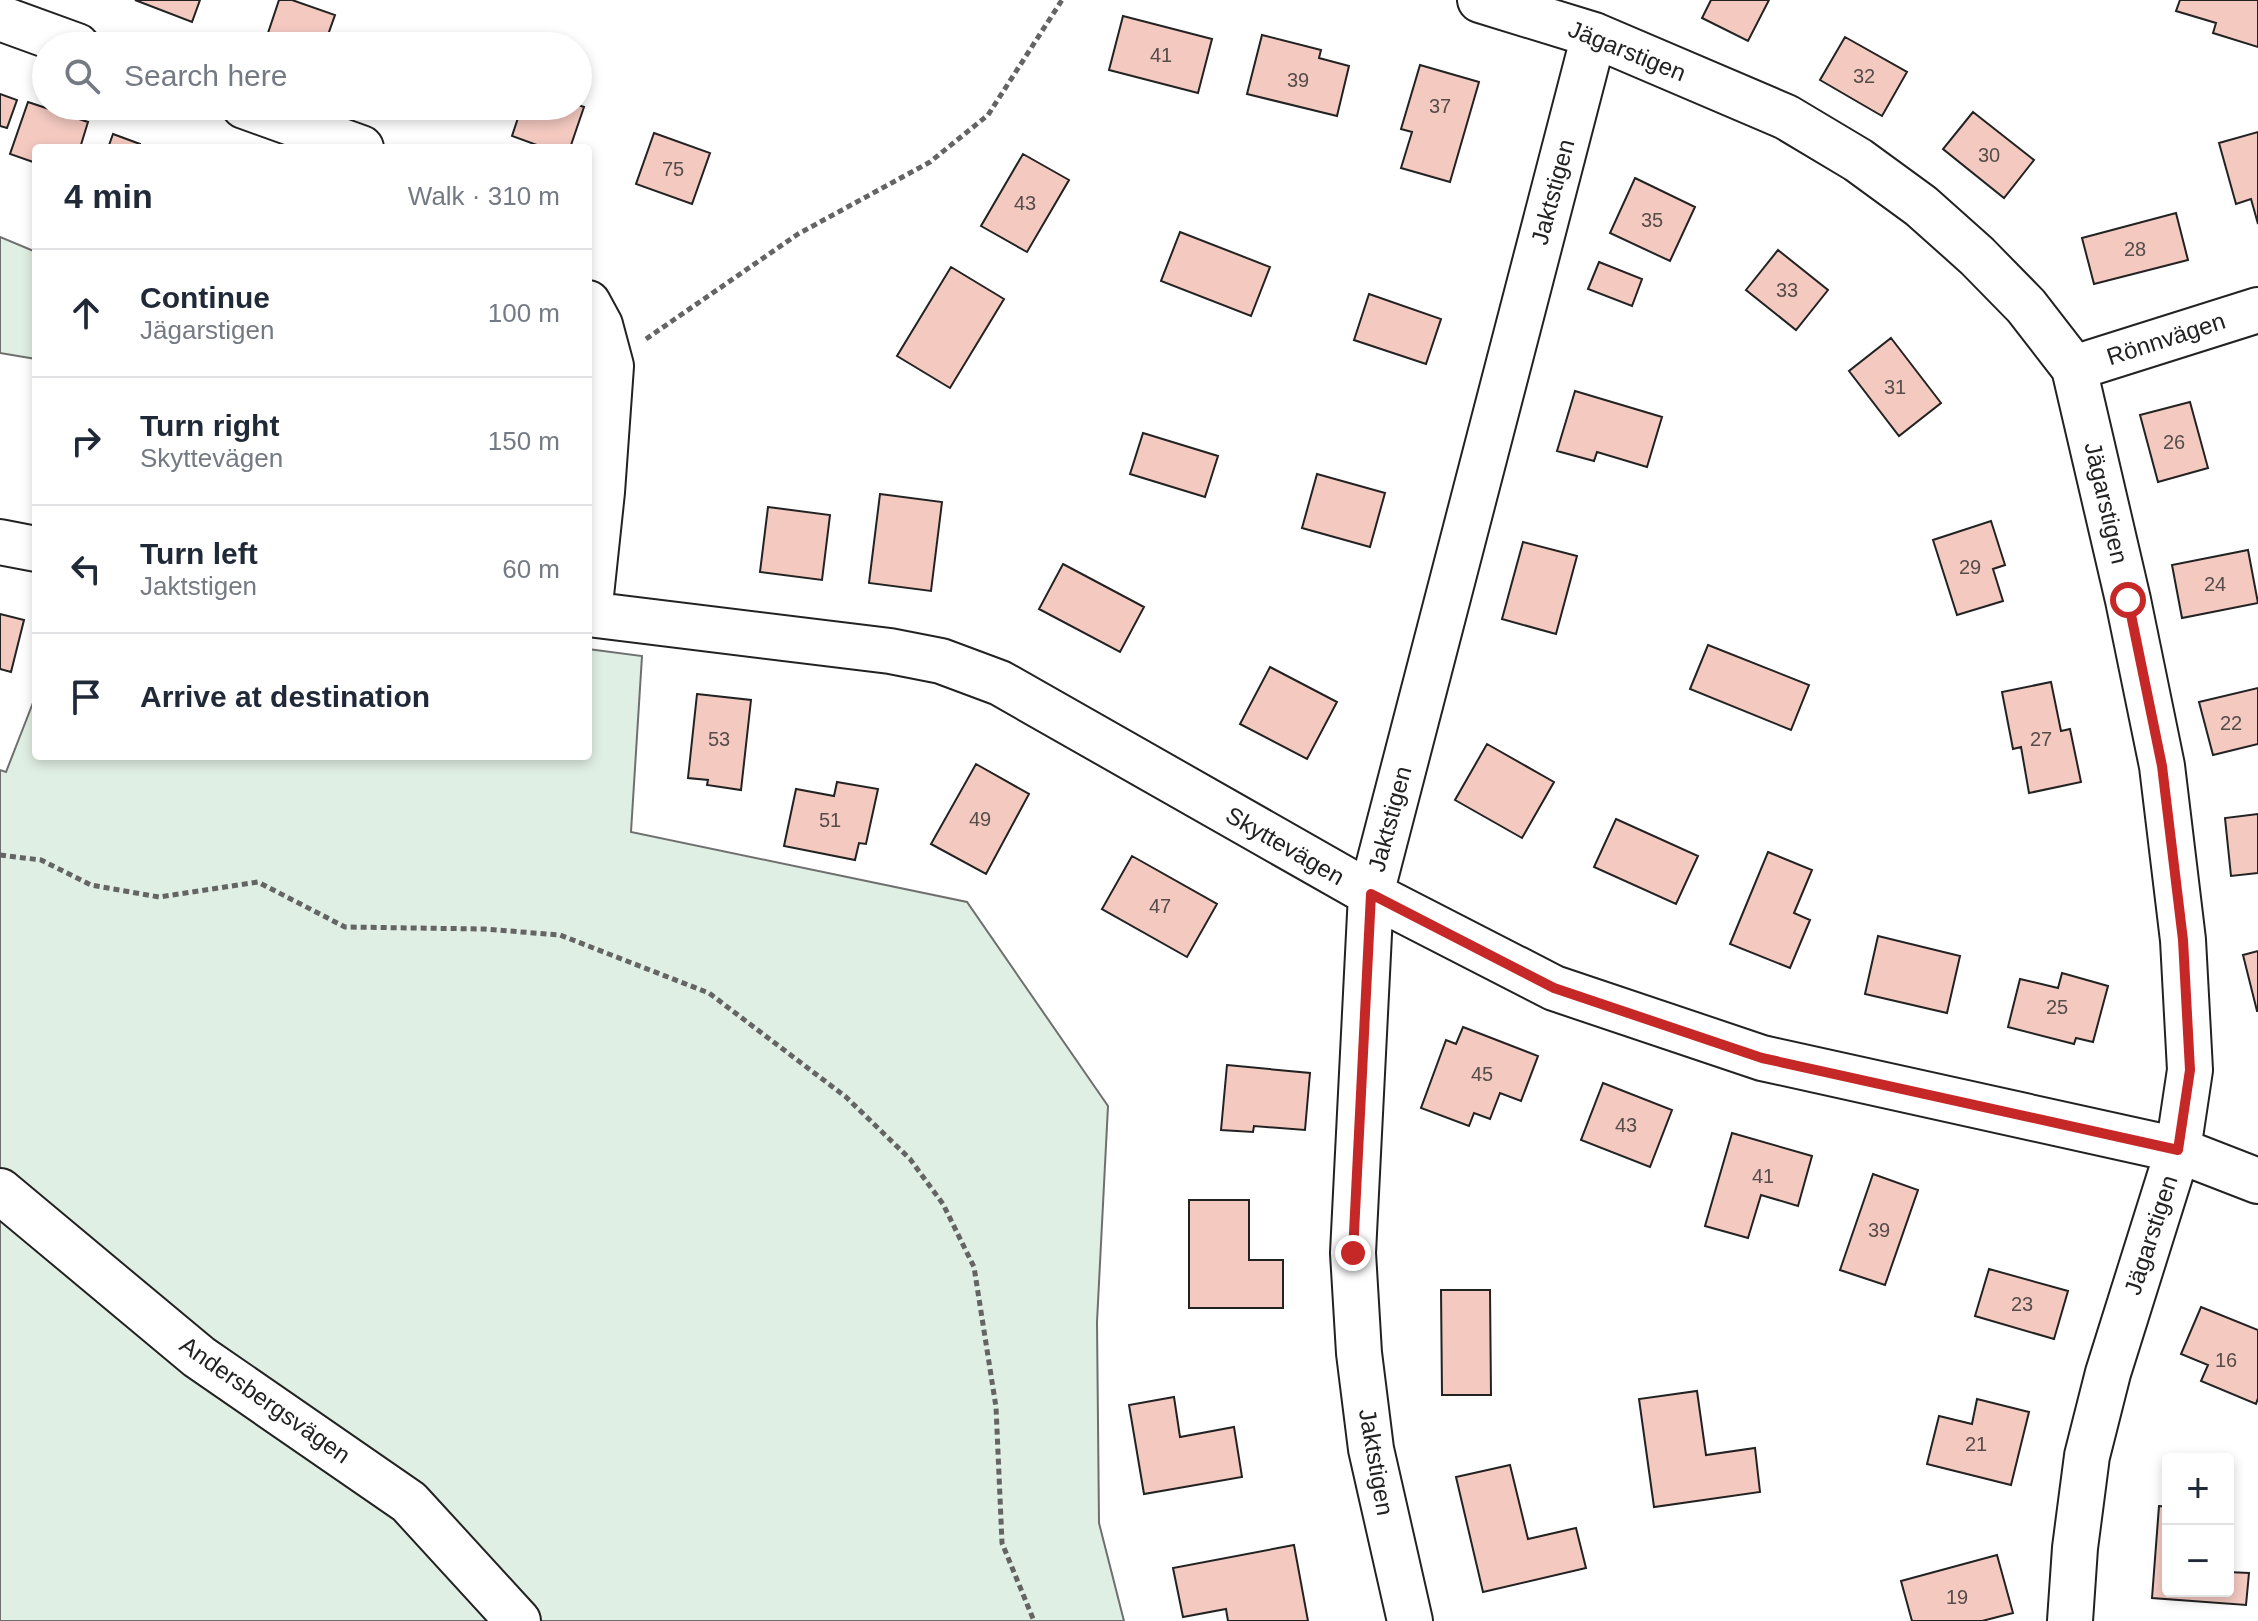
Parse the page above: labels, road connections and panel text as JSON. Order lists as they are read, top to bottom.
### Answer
{
  "streets": {
    "street": [
      "Jägarstigen",
      "Jaktstigen",
      "Rönnvägen",
      "Skyttevägen",
      "Andersbergsvägen"
    ]
  },
  "crossings": [
    ["Jägarstigen", "Jaktstigen"],
    ["Jägarstigen", "Rönnvägen"],
    ["Jägarstigen", "Skyttevägen"],
    ["Jaktstigen", "Skyttevägen"]
  ],
  "house_numbers": [
    "41",
    "32",
    "39",
    "37",
    "30",
    "75",
    "43",
    "35",
    "28",
    "33",
    "31",
    "26",
    "29",
    "24",
    "22",
    "53",
    "27",
    "49",
    "51",
    "47",
    "25",
    "45",
    "43",
    "41",
    "39",
    "23",
    "16",
    "21",
    "19"
  ],
  "page": {
    "search": "Search here",
    "heading": ["4 min", "Walk · 310 m"],
    "list": [
      ["Continue", "Jägarstigen", "100 m"],
      ["Turn right", "Skyttevägen", "150 m"],
      ["Turn left", "Jaktstigen", "60 m"],
      "Arrive at destination"
    ],
    "map_buttons": ["+", "−"]
  }
}
